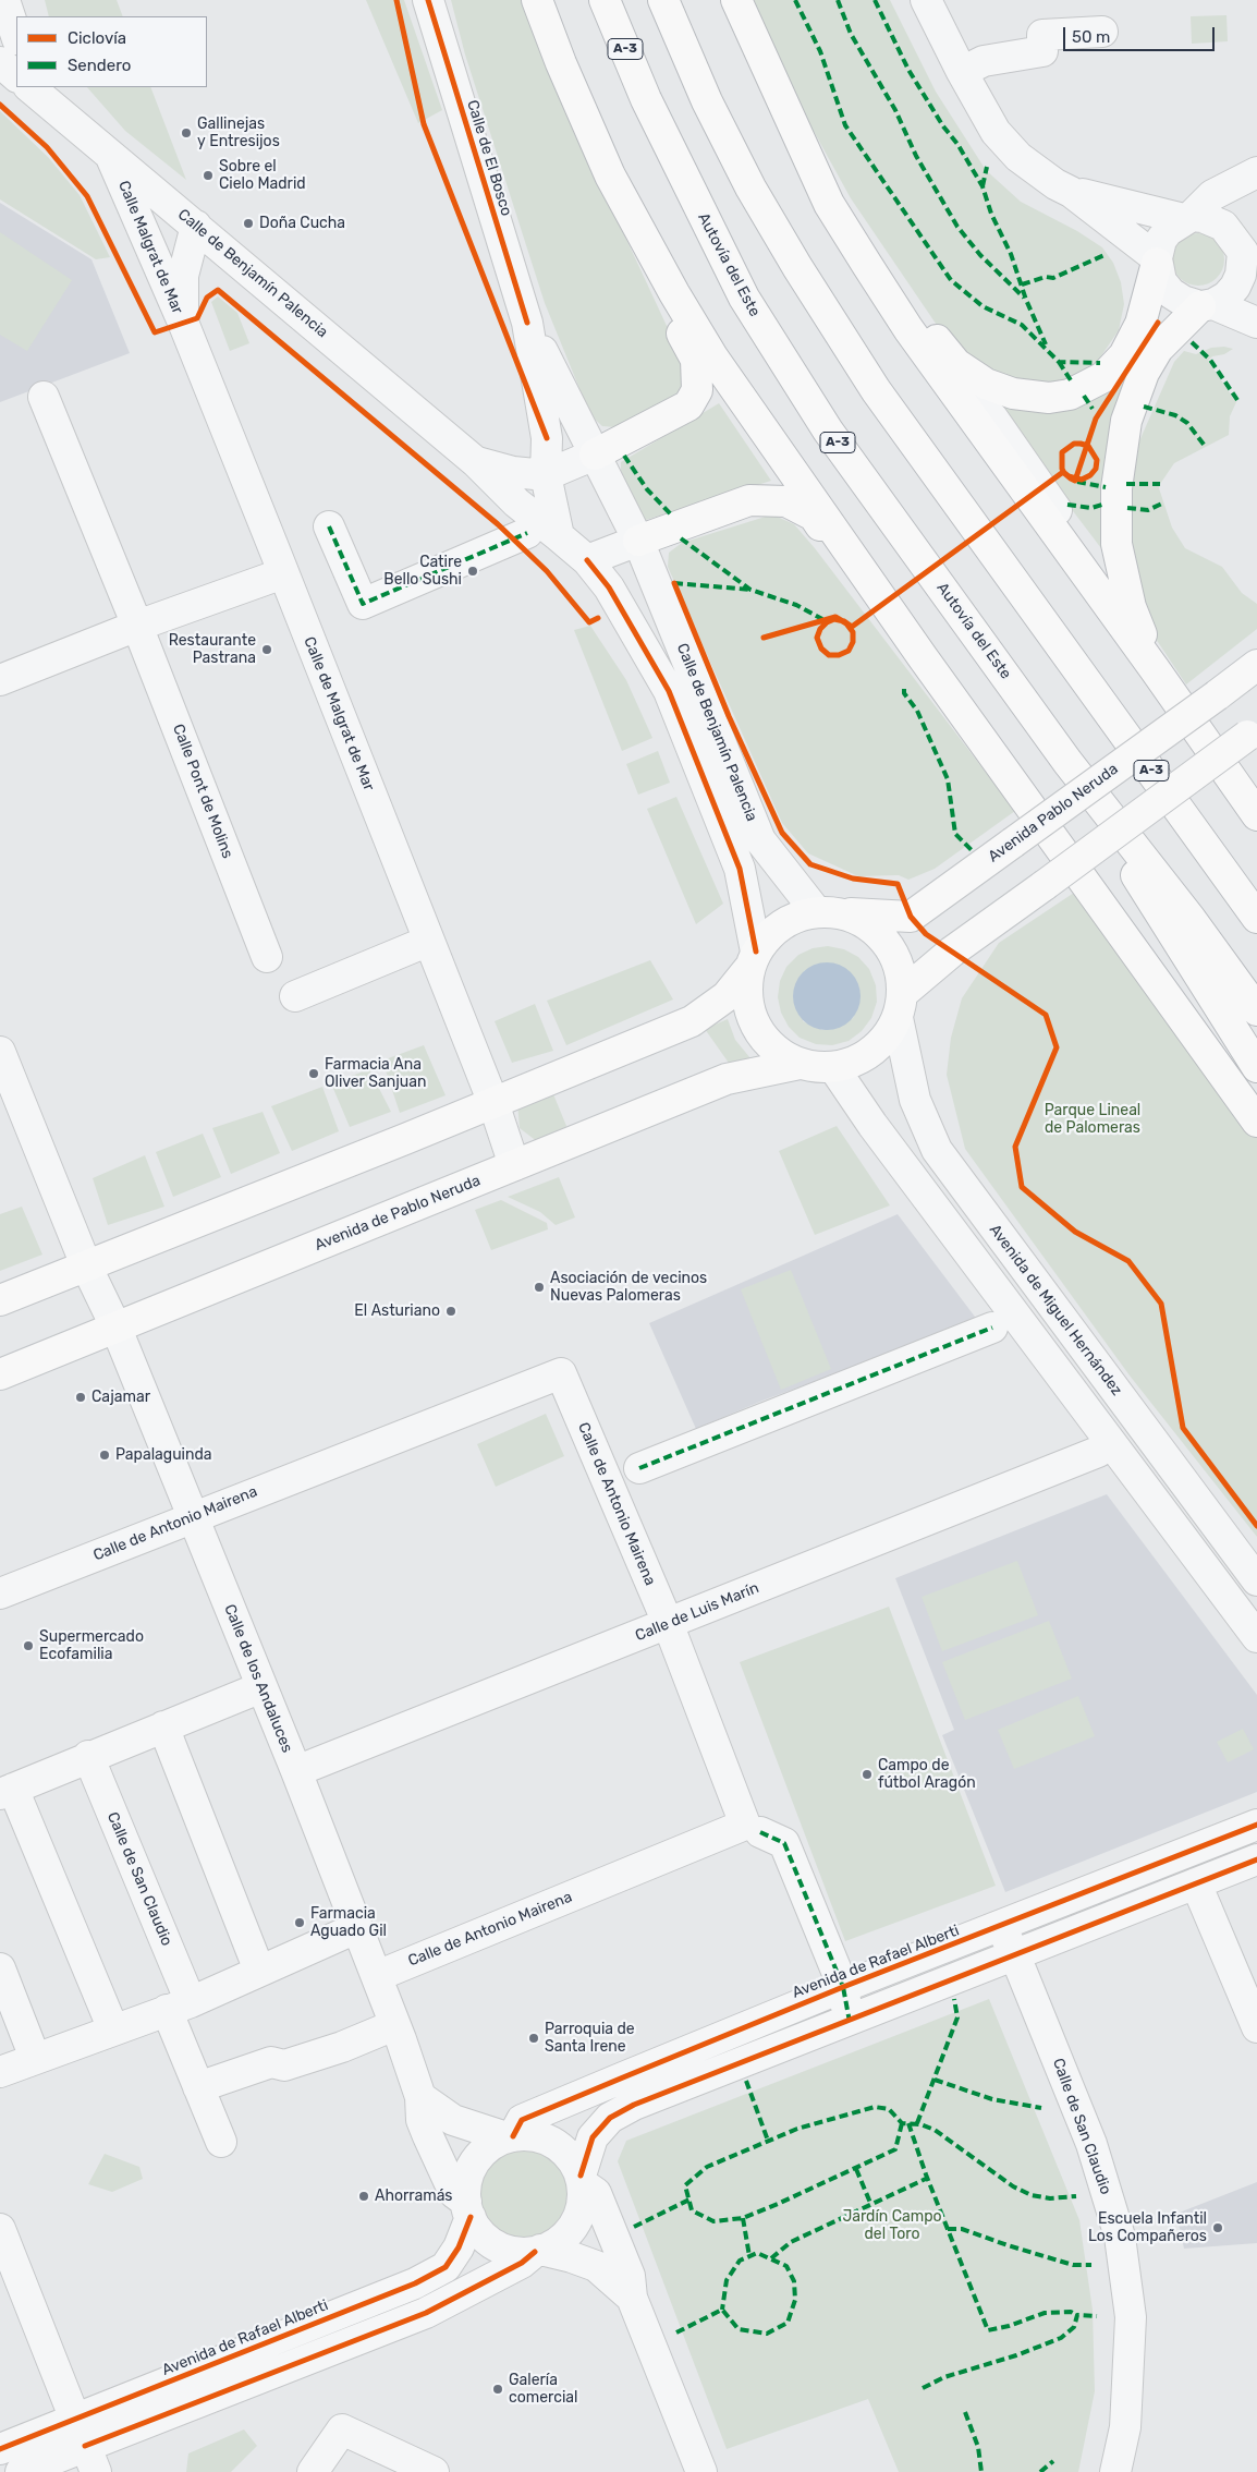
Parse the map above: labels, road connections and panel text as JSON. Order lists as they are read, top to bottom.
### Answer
{
  "streets": {
    "main road": [
      "A-3",
      "Autovía del Este",
      "Avenida Pablo Neruda",
      "Avenida de Pablo Neruda"
    ],
    "street": [
      "Calle de El Bosco",
      "Calle Malgrat de Mar",
      "Calle de Benjamín Palencia",
      "Calle de Malgrat de Mar",
      "Calle Pont de Molins",
      "Avenida de Miguel Hernández",
      "Calle de Antonio Mairena",
      "Calle de Luis Marín",
      "Calle de los Andaluces",
      "Calle de San Claudio",
      "Avenida de Rafael Alberti"
    ]
  },
  "crossings": [
    ["Calle de El Bosco", "Calle de Benjamín Palencia"],
    ["Calle Malgrat de Mar", "Calle de Benjamín Palencia"],
    ["Calle Malgrat de Mar", "Calle de Malgrat de Mar"],
    ["Calle de Benjamín Palencia", "Avenida Pablo Neruda"],
    ["Calle de Benjamín Palencia", "Avenida de Pablo Neruda"],
    ["Calle de Benjamín Palencia", "Avenida de Miguel Hernández"],
    ["Avenida Pablo Neruda", "Avenida de Pablo Neruda"],
    ["Avenida Pablo Neruda", "Avenida de Miguel Hernández"],
    ["Avenida de Pablo Neruda", "Avenida de Miguel Hernández"],
    ["Avenida de Pablo Neruda", "Calle de los Andaluces"],
    ["Calle de Antonio Mairena", "Calle de Luis Marín"],
    ["Calle de Antonio Mairena", "Calle de los Andaluces"],
    ["Calle de Luis Marín", "Calle de los Andaluces"],
    ["Calle de los Andaluces", "Avenida de Rafael Alberti"],
    ["Calle de San Claudio", "Avenida de Rafael Alberti"]
  ],
  "parks": ["Parque Lineal de Palomeras", "Jardín Campo del Toro"],
  "places": [
    "Gallinejas y Entresijos",
    "Sobre el Cielo Madrid",
    "Doña Cucha",
    "Catire Bello Sushi",
    "Restaurante Pastrana",
    "Farmacia Ana Oliver Sanjuan",
    "Asociación de vecinos Nuevas Palomeras",
    "El Asturiano",
    "Cajamar",
    "Papalaguinda",
    "Supermercado Ecofamilia",
    "Campo de fútbol Aragón",
    "Farmacia Aguado Gil",
    "Parroquia de Santa Irene",
    "Ahorramás",
    "Escuela Infantil Los Compañeros",
    "Galería comercial"
  ],
  "legend": ["Ciclovía", "Sendero"],
  "scale_bar": "50 m"
}
